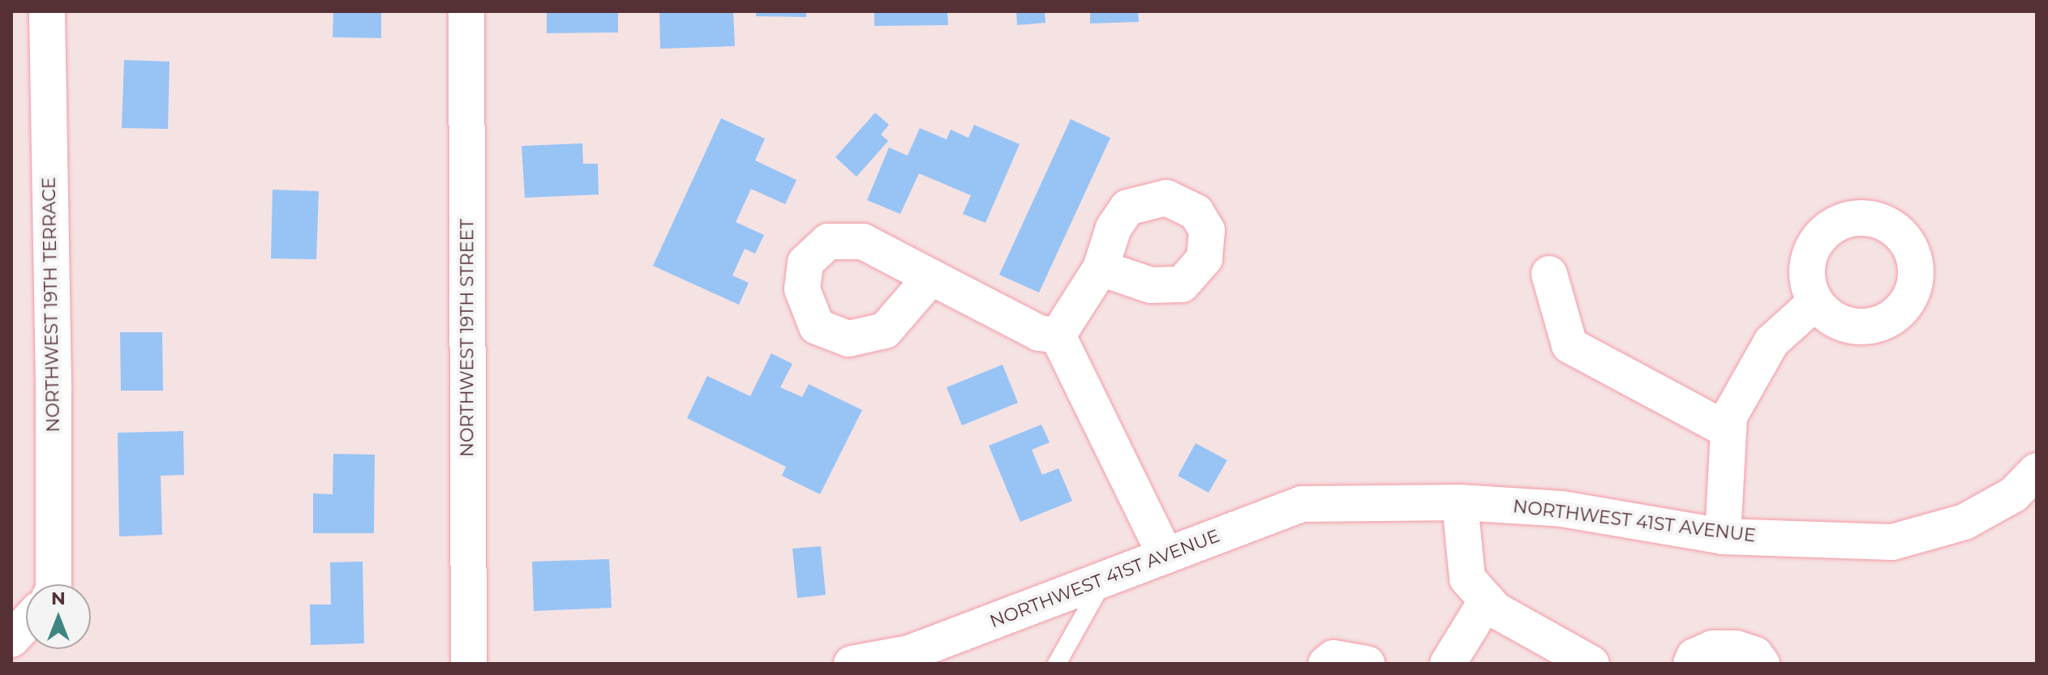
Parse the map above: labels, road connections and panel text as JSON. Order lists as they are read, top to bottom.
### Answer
{
  "streets": {
    "street": ["NORTHWEST 19TH TERRACE", "NORTHWEST 19TH STREET", "NORTHWEST 41ST AVENUE"]
  },
  "north": "top"
}
